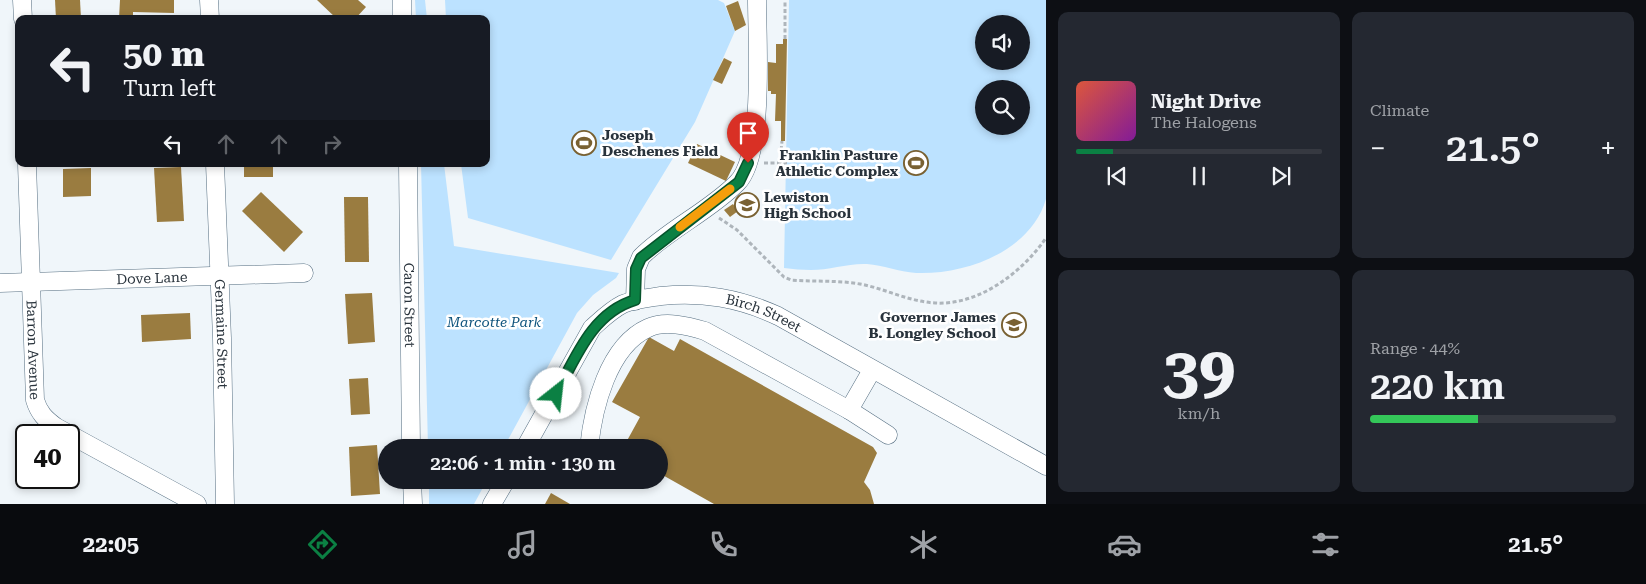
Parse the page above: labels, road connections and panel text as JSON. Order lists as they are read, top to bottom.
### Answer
{
  "streets": {
    "street": [
      "Dove Lane",
      "Caron Street",
      "Birch Street",
      "Germaine Street",
      "Barron Avenue"
    ]
  },
  "crossings": [
    ["Dove Lane", "Germaine Street"],
    ["Dove Lane", "Barron Avenue"]
  ],
  "parks": ["Marcotte Park"],
  "places": {
    "sports": ["Joseph Deschenes Field", "Franklin Pasture Athletic Complex"],
    "school or university": ["Lewiston High School", "Governor James B. Longley School"]
  },
  "page": {
    "tile": [
      "Climate",
      ["39", "km/h"],
      ["Range · 44%", "220 km"]
    ],
    "turn": ["50 m", "Turn left"],
    "song": ["Night Drive", "The Halogens"],
    "heat": ["−", "21.5°", "+"],
    "limit": "40",
    "trip": "22:06 · 1 min · 130 m",
    "tabs": ["22:05", "21.5°"]
  }
}
